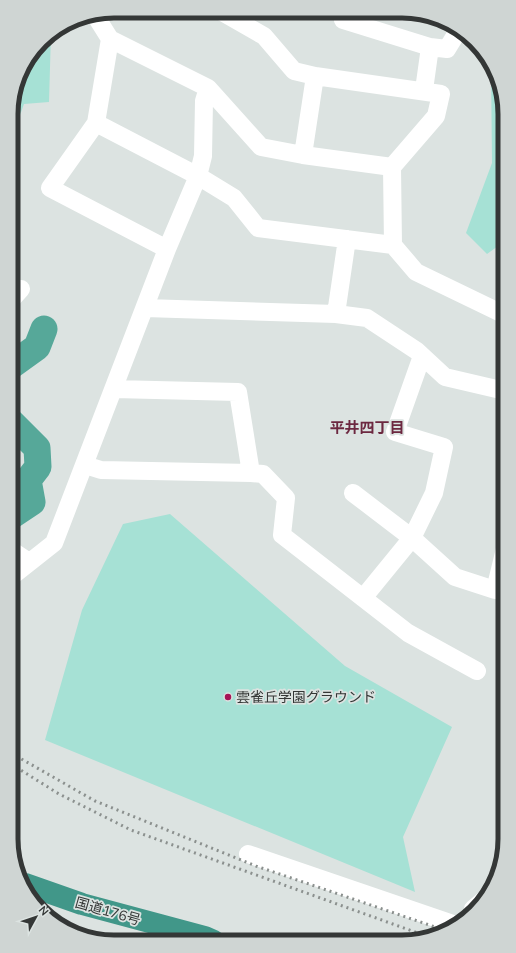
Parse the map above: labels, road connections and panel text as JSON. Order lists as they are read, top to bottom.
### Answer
{
  "streets": {
    "highway": ["国道176号"]
  },
  "districts": ["平井四丁目"],
  "places": ["雲雀丘学園グラウンド"],
  "north": "top right"
}
